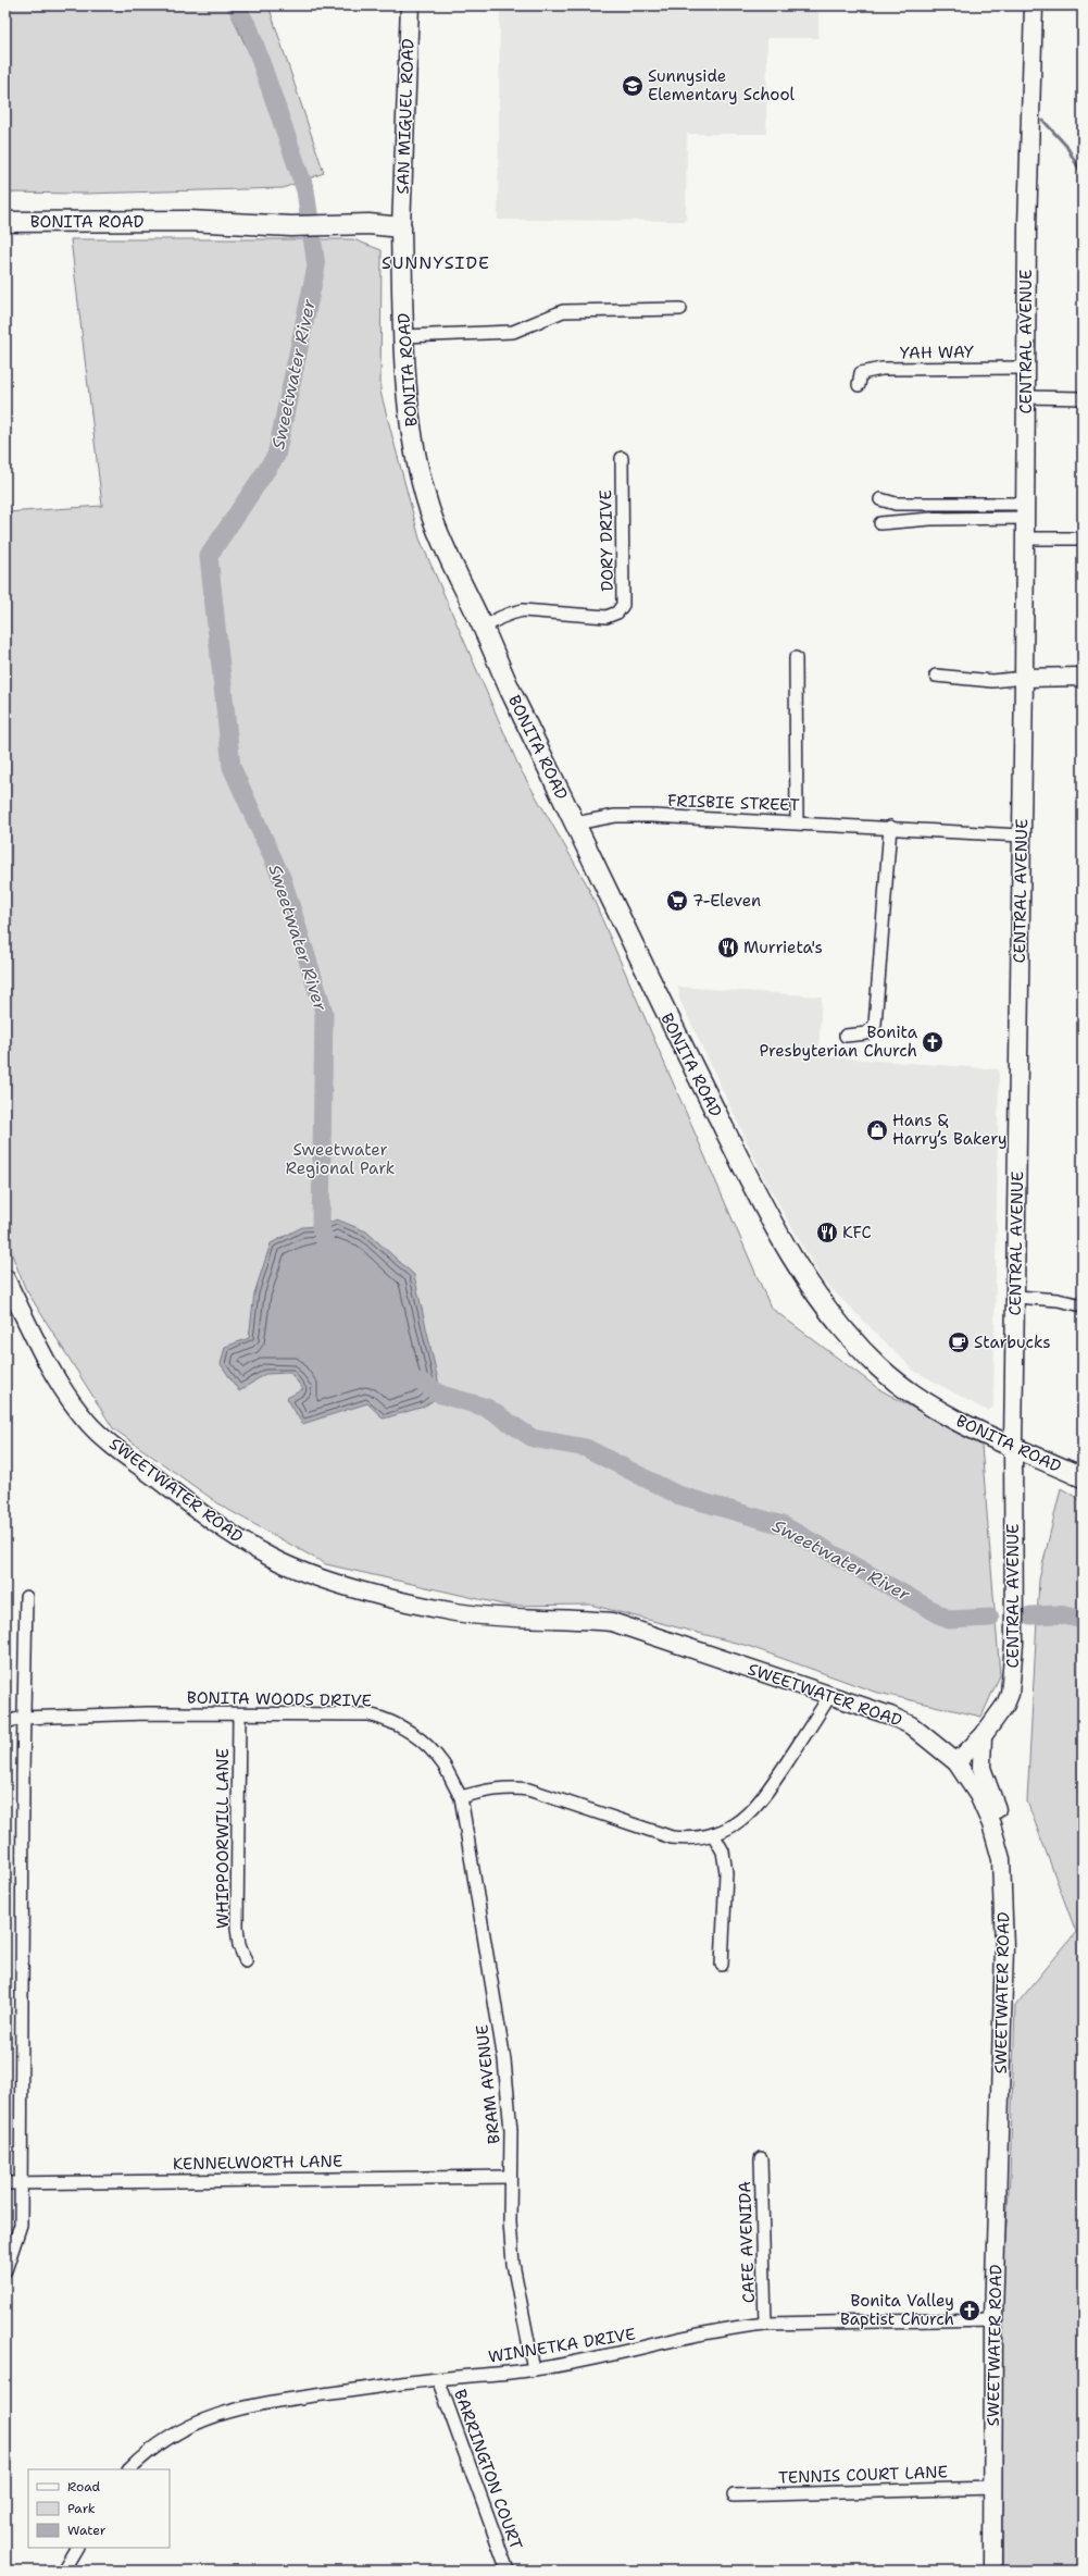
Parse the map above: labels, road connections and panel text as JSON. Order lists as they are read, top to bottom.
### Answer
{
  "streets": {
    "main road": [
      "SAN MIGUEL ROAD",
      "BONITA ROAD",
      "CENTRAL AVENUE",
      "SWEETWATER ROAD"
    ],
    "street": [
      "YAH WAY",
      "DORY DRIVE",
      "FRISBIE STREET",
      "BONITA WOODS DRIVE",
      "WHIPPOORWILL LANE",
      "BRAM AVENUE",
      "KENNELWORTH LANE",
      "CAFE AVENIDA",
      "WINNETKA DRIVE",
      "BARRINGTON COURT",
      "TENNIS COURT LANE"
    ]
  },
  "crossings": [
    ["SAN MIGUEL ROAD", "BONITA ROAD"],
    ["BONITA ROAD", "CENTRAL AVENUE"],
    ["BONITA ROAD", "DORY DRIVE"],
    ["BONITA ROAD", "FRISBIE STREET"],
    ["CENTRAL AVENUE", "YAH WAY"],
    ["CENTRAL AVENUE", "FRISBIE STREET"],
    ["CENTRAL AVENUE", "SWEETWATER ROAD"],
    ["SWEETWATER ROAD", "WINNETKA DRIVE"],
    ["SWEETWATER ROAD", "TENNIS COURT LANE"],
    ["BONITA WOODS DRIVE", "WHIPPOORWILL LANE"],
    ["BONITA WOODS DRIVE", "BRAM AVENUE"],
    ["BRAM AVENUE", "KENNELWORTH LANE"],
    ["BRAM AVENUE", "WINNETKA DRIVE"],
    ["CAFE AVENIDA", "WINNETKA DRIVE"],
    ["WINNETKA DRIVE", "BARRINGTON COURT"]
  ],
  "districts": ["SUNNYSIDE"],
  "water": ["Sweetwater River"],
  "parks": ["Sweetwater Regional Park"],
  "places": {
    "school or university": ["Sunnyside Elementary School"],
    "supermarket": ["7-Eleven"],
    "restaurant": ["Murrieta's", "KFC"],
    "church": ["Bonita Presbyterian Church", "Bonita Valley Baptist Church"],
    "shop": ["Hans & Harry’s Bakery"],
    "cafe": ["Starbucks"]
  },
  "legend": ["Road", "Park", "Water"]
}
